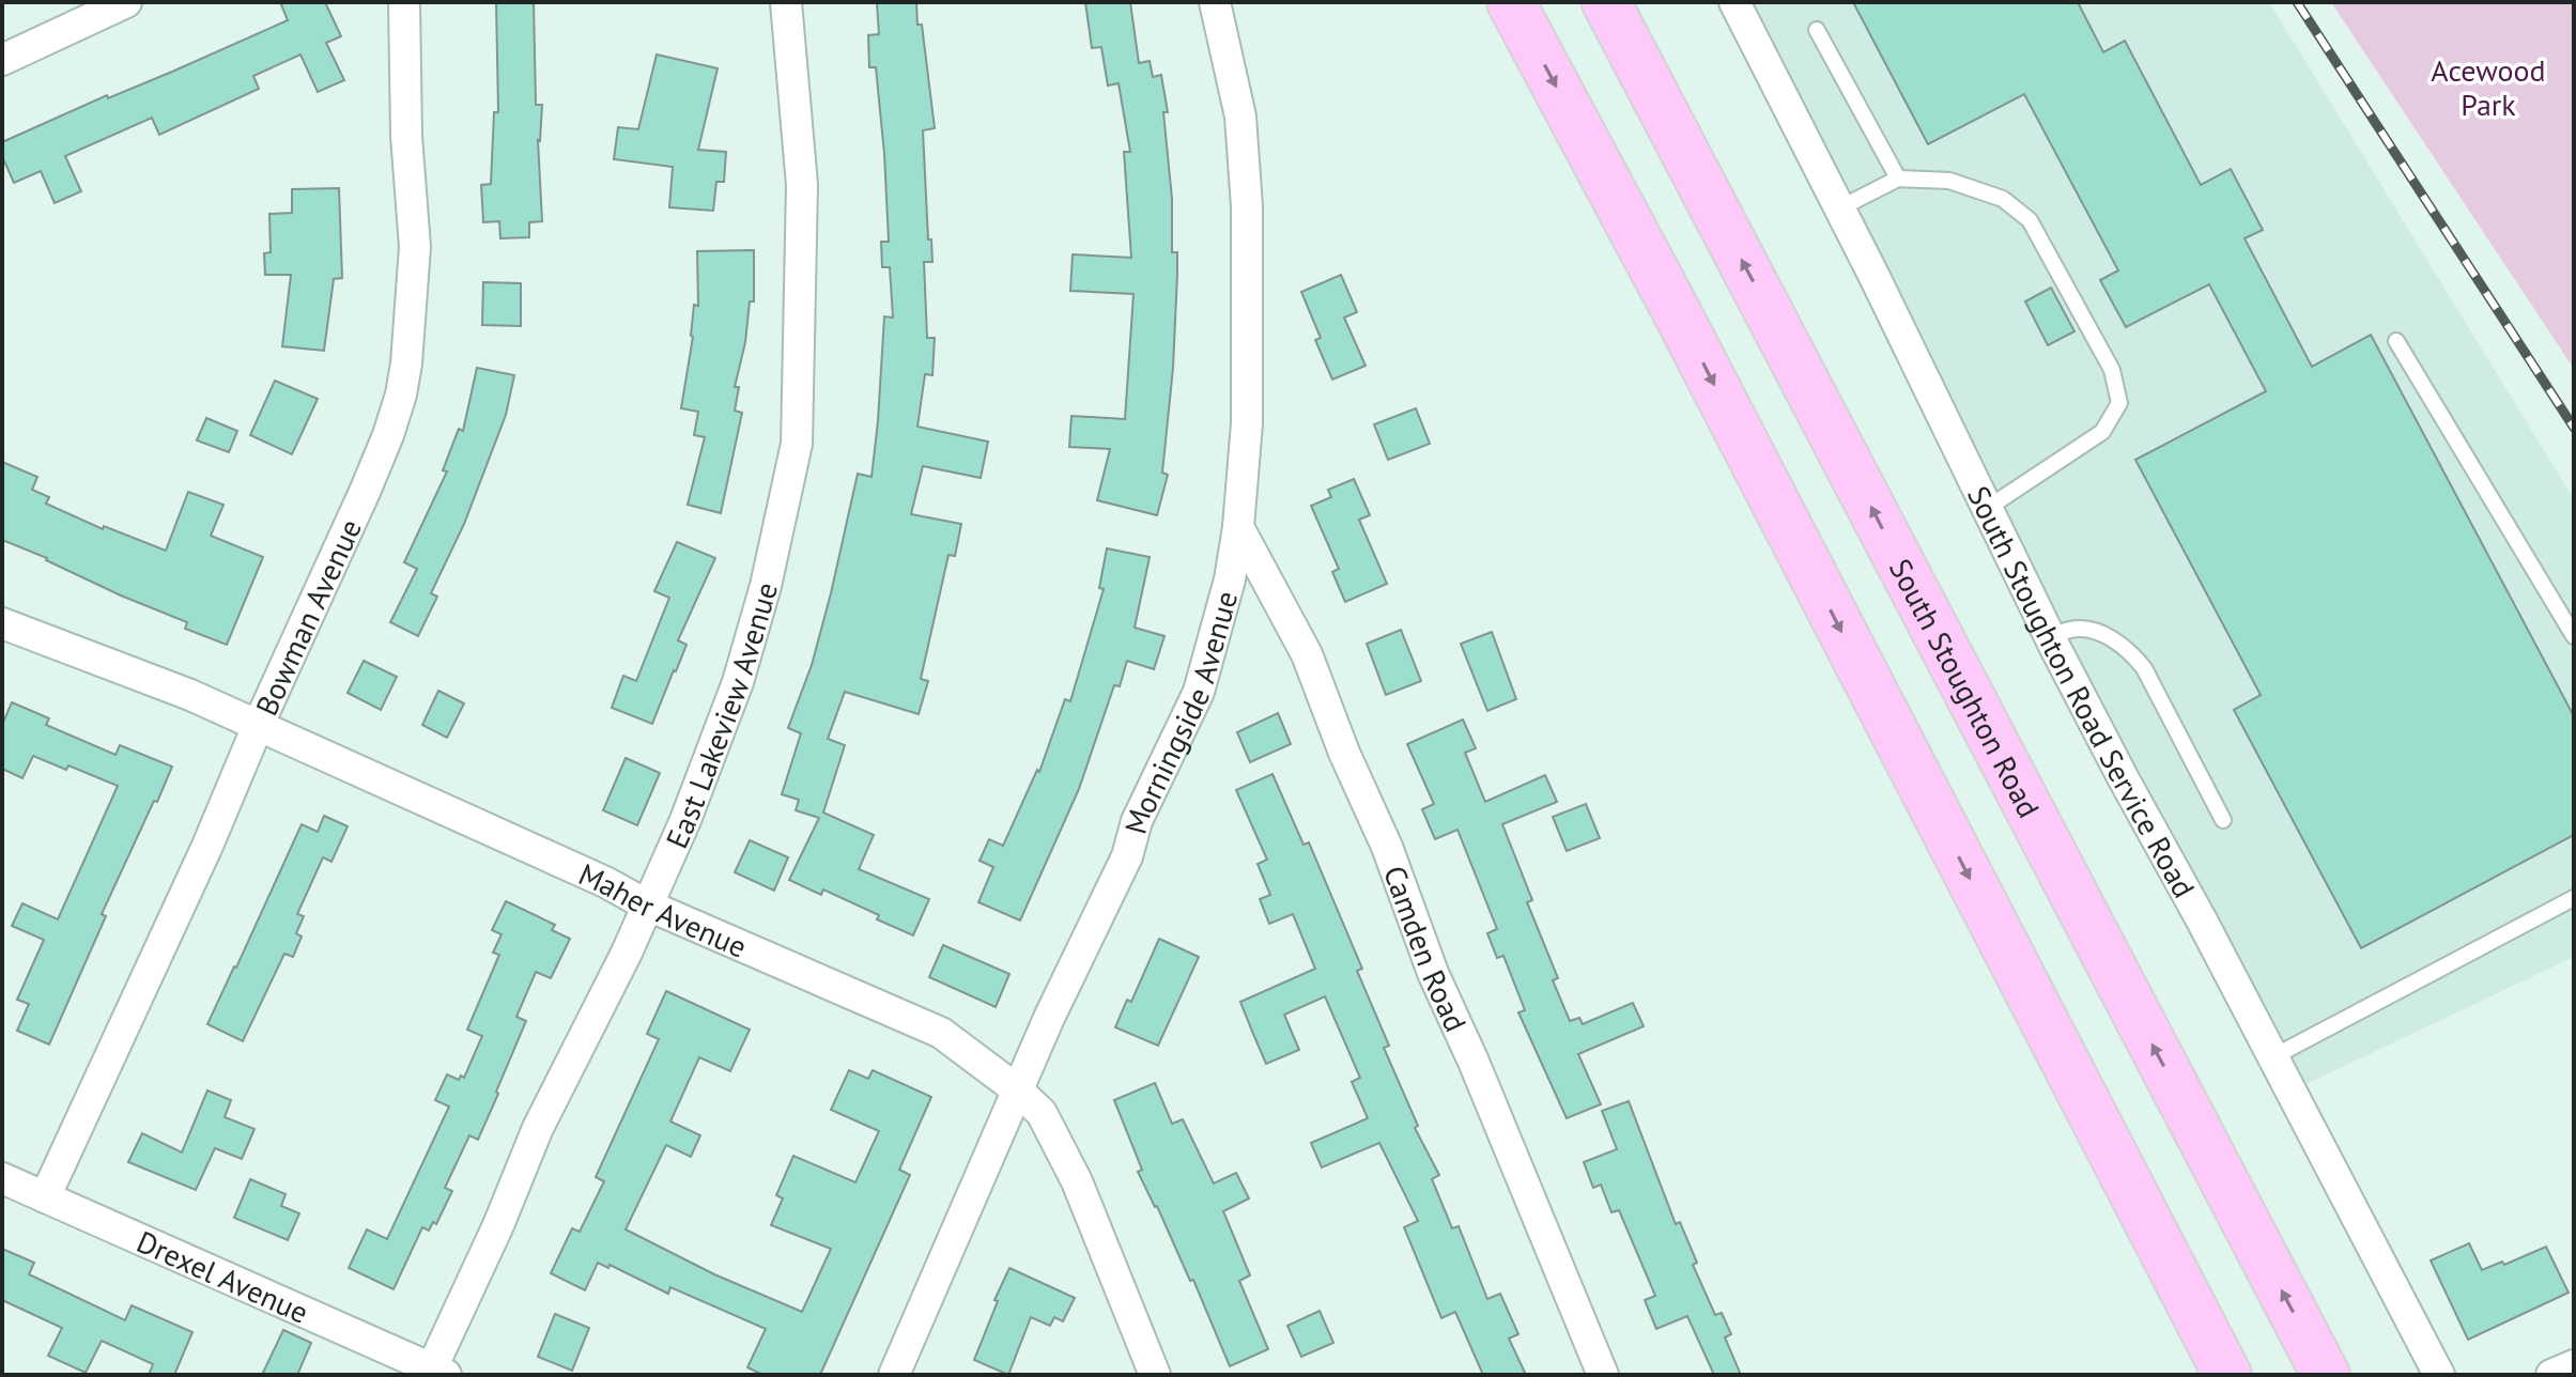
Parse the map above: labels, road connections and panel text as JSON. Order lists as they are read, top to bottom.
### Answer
{
  "streets": {
    "main road": ["South Stoughton Road"],
    "street": [
      "Bowman Avenue",
      "South Stoughton Road Service Road",
      "Morningside Avenue",
      "East Lakeview Avenue",
      "Maher Avenue",
      "Camden Road",
      "Drexel Avenue"
    ]
  },
  "crossings": [
    ["Bowman Avenue", "Maher Avenue"],
    ["Bowman Avenue", "Drexel Avenue"],
    ["Morningside Avenue", "Maher Avenue"],
    ["Morningside Avenue", "Camden Road"],
    ["East Lakeview Avenue", "Maher Avenue"],
    ["East Lakeview Avenue", "Drexel Avenue"]
  ],
  "parks": ["Acewood Park"]
}
